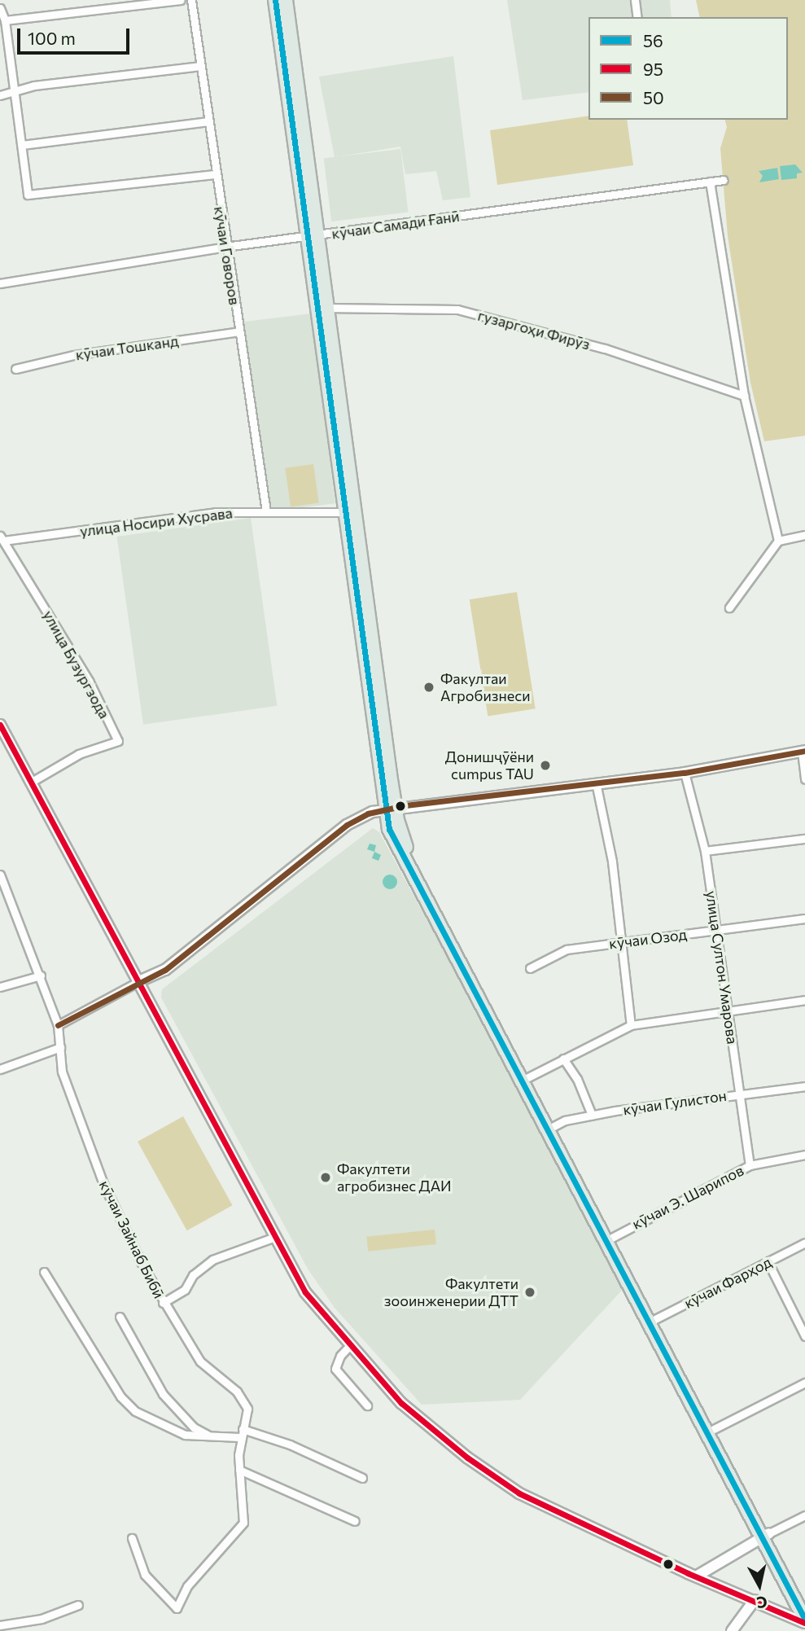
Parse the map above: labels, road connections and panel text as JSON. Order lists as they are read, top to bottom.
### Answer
{
  "streets": {
    "street": [
      "кӯчаи Самади Ғанӣ",
      "кӯчаи Говоров",
      "гузаргоҳи Фирӯз",
      "кӯчаи Тошканд",
      "улица Носири Хусрава",
      "улица Бузургзода",
      "кӯчаи Озод",
      "улица Султон Умарова",
      "кӯчаи Гулистон",
      "кӯчаи Э. Шарипов",
      "кӯчаи Зайнаб Бибӣ",
      "кӯчаи Фарҳод"
    ]
  },
  "crossings": [
    ["кӯчаи Самади Ғанӣ", "кӯчаи Говоров"],
    ["кӯчаи Говоров", "кӯчаи Тошканд"],
    ["кӯчаи Говоров", "улица Носири Хусрава"],
    ["улица Носири Хусрава", "улица Бузургзода"],
    ["кӯчаи Озод", "улица Султон Умарова"],
    ["улица Султон Умарова", "кӯчаи Гулистон"],
    ["улица Султон Умарова", "кӯчаи Э. Шарипов"]
  ],
  "places": [
    "Факултаи Агробизнеси",
    "Донишҷӯёни cumpus TAU",
    "Факултети агробизнес ДАИ",
    "Факултети зооинженерии ДТТ"
  ],
  "lines": ["transit line 56", "transit line 95", "transit line 50"],
  "legend": ["56", "95", "50"],
  "scale_bar": "100 m",
  "north": "bottom"
}
